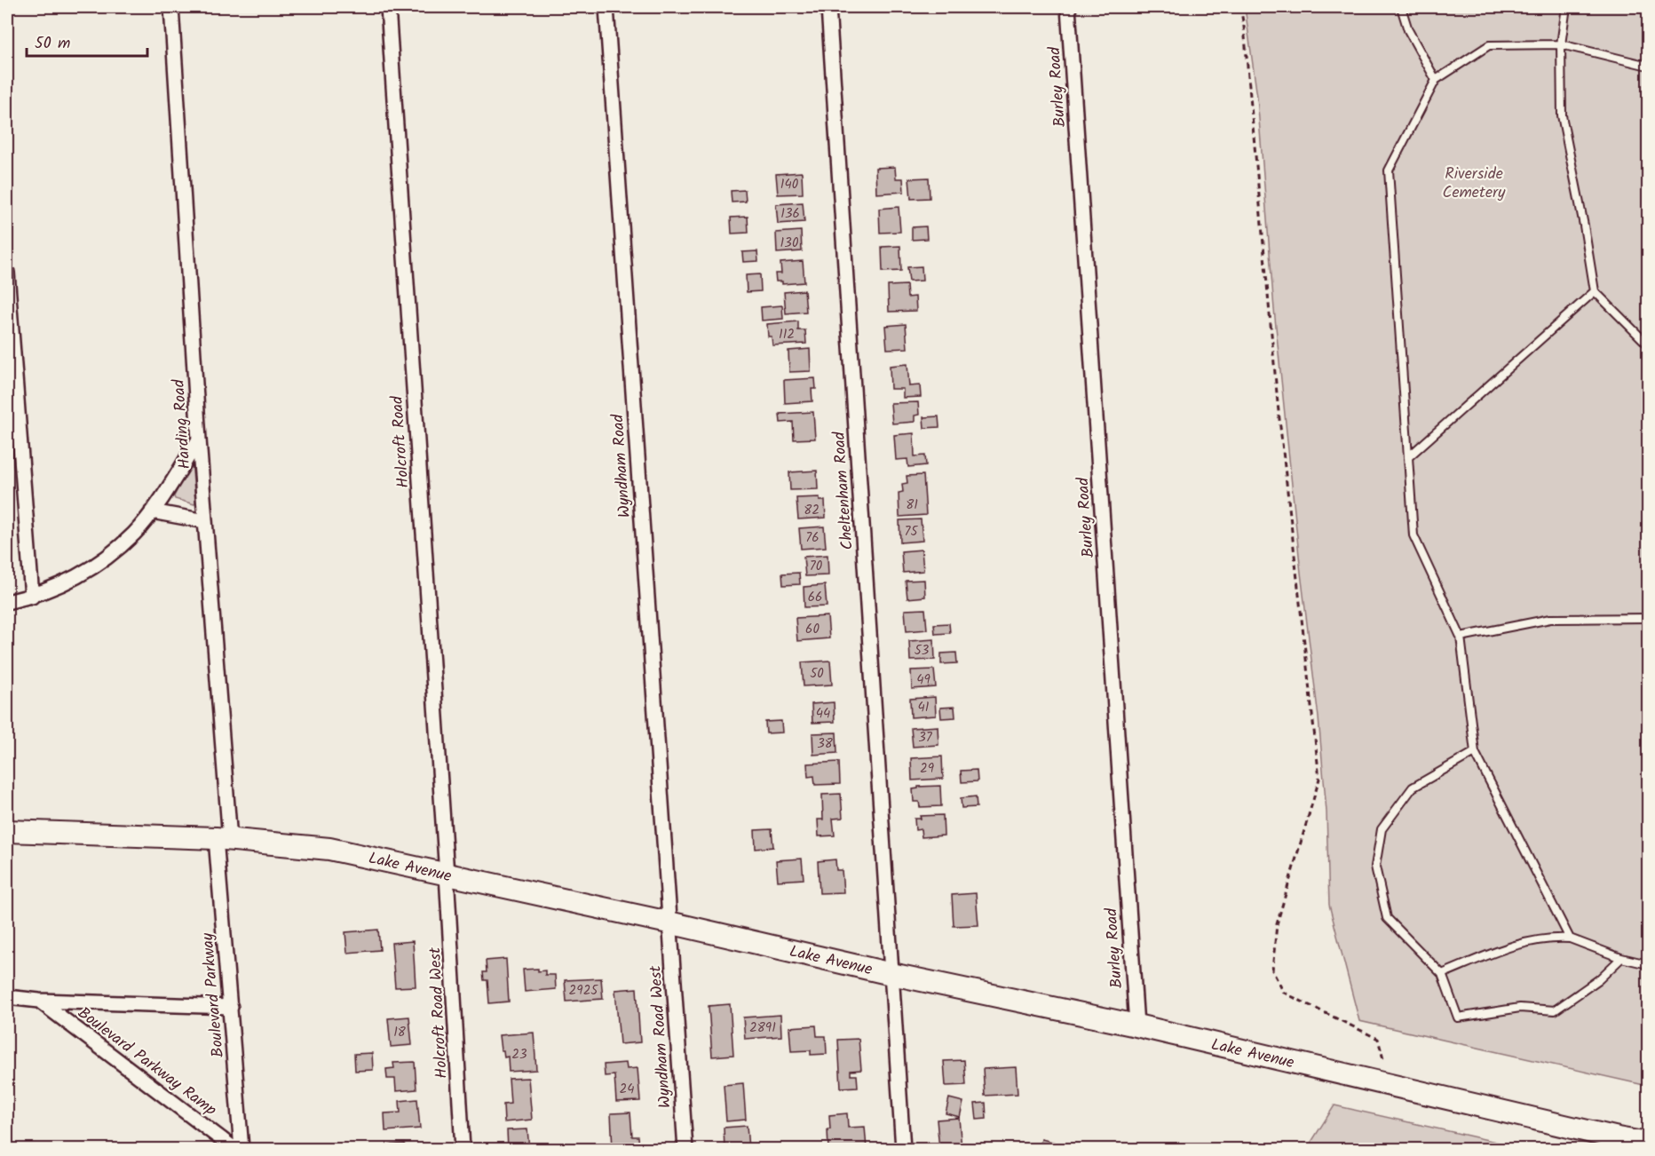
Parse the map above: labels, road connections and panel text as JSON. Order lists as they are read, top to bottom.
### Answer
{
  "streets": {
    "main road": ["Lake Avenue"],
    "street": [
      "Burley Road",
      "Harding Road",
      "Holcroft Road",
      "Wyndham Road",
      "Cheltenham Road",
      "Boulevard Parkway",
      "Holcroft Road West",
      "Wyndham Road West",
      "Boulevard Parkway Ramp"
    ]
  },
  "crossings": [
    ["Burley Road", "Lake Avenue"],
    ["Harding Road", "Lake Avenue"],
    ["Harding Road", "Boulevard Parkway"],
    ["Holcroft Road", "Lake Avenue"],
    ["Holcroft Road", "Holcroft Road West"],
    ["Wyndham Road", "Lake Avenue"],
    ["Wyndham Road", "Wyndham Road West"],
    ["Cheltenham Road", "Lake Avenue"],
    ["Lake Avenue", "Boulevard Parkway"],
    ["Lake Avenue", "Holcroft Road West"],
    ["Lake Avenue", "Wyndham Road West"]
  ],
  "parks": ["Riverside Cemetery"],
  "house_numbers": [
    "140",
    "136",
    "130",
    "112",
    "81",
    "82",
    "75",
    "76",
    "70",
    "66",
    "60",
    "53",
    "50",
    "49",
    "41",
    "44",
    "37",
    "38",
    "29",
    "2925",
    "2891",
    "18",
    "23",
    "24"
  ],
  "scale_bar": "50 m"
}
